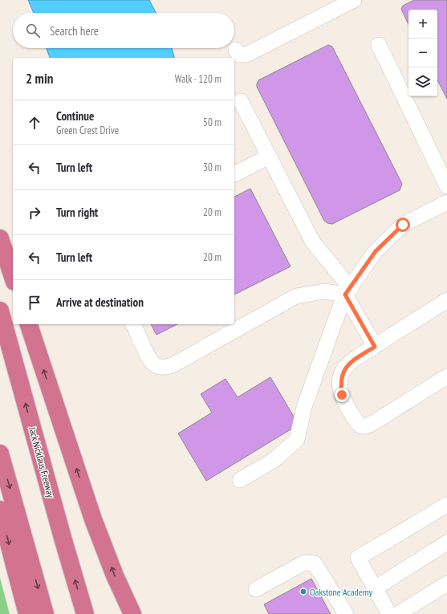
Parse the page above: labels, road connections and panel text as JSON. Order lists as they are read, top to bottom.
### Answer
{
  "streets": {
    "highway": ["Jack Nicklaus Freeway"]
  },
  "places": ["Oakstone Academy"],
  "page": {
    "map_buttons": ["+", "−"],
    "search": "Search here",
    "heading": ["2 min", "Walk · 120 m"],
    "list": [
      ["Continue", "Green Crest Drive", "50 m"],
      ["Turn left", "30 m"],
      ["Turn right", "20 m"],
      ["Turn left", "20 m"],
      "Arrive at destination"
    ]
  }
}
